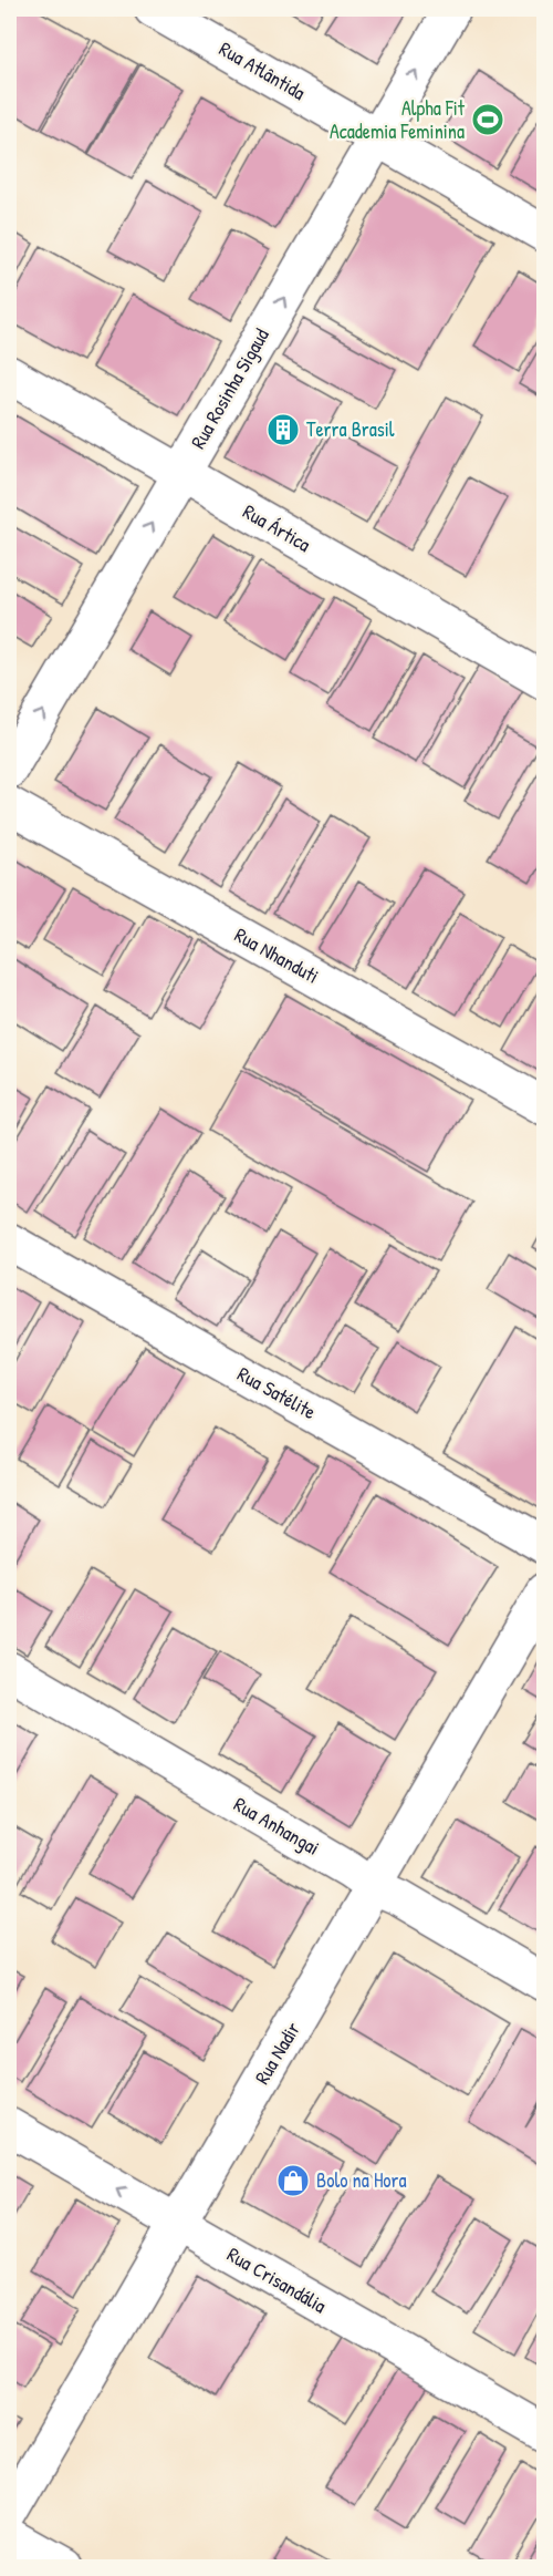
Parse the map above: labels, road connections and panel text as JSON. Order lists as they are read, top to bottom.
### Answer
{
  "streets": {
    "street": [
      "Rua Atlântida",
      "Rua Rosinha Sigaud",
      "Rua Ártica",
      "Rua Nhanduti",
      "Rua Satélite",
      "Rua Anhangai",
      "Rua Nadir",
      "Rua Crisandália"
    ]
  },
  "crossings": [
    ["Rua Atlântida", "Rua Rosinha Sigaud"],
    ["Rua Rosinha Sigaud", "Rua Ártica"],
    ["Rua Anhangai", "Rua Nadir"],
    ["Rua Nadir", "Rua Crisandália"]
  ],
  "one_way": ["Rua Rosinha Sigaud"],
  "places": {
    "sports": ["Alpha Fit Academia Feminina"],
    "building": ["Terra Brasil"],
    "shop": ["Bolo na Hora"]
  }
}
